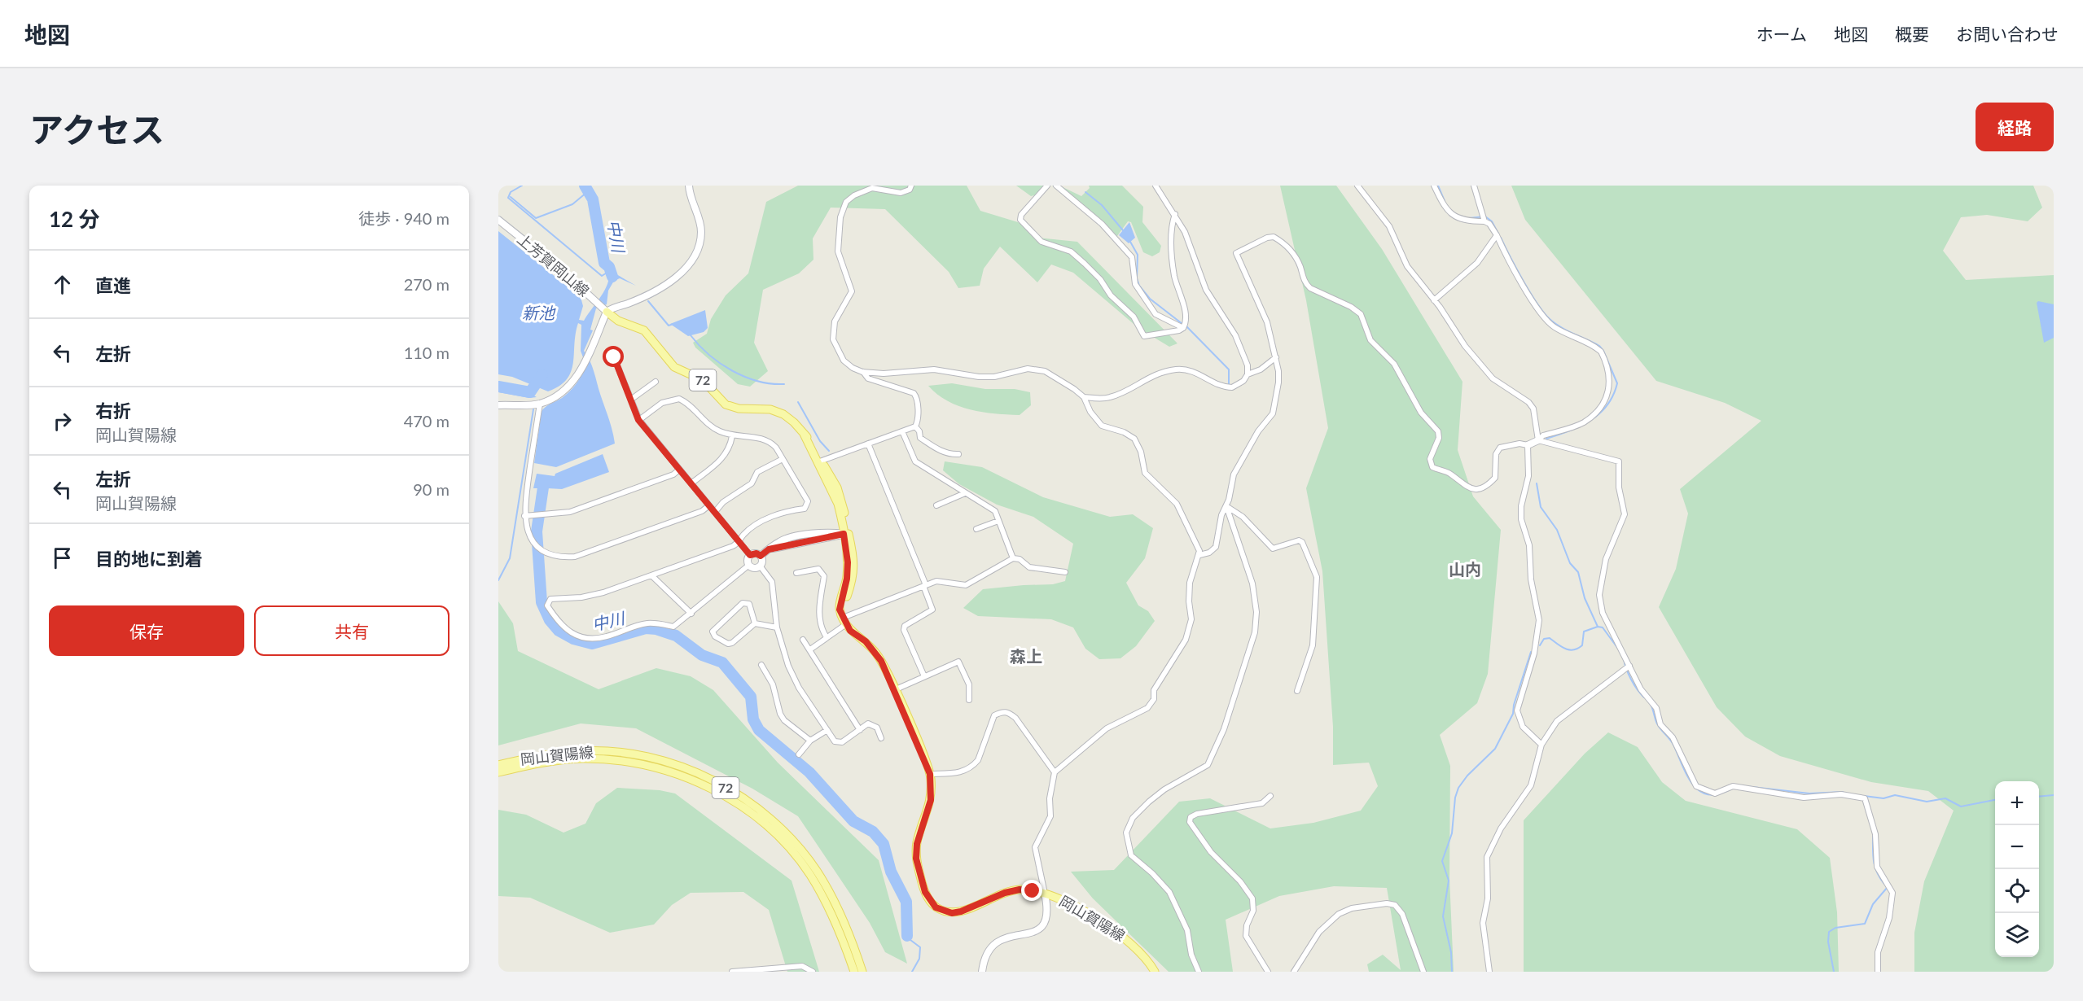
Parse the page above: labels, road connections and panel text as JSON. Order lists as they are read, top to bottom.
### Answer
{
  "streets": {
    "main road": ["上芳賀岡山線", "72", "岡山賀陽線"]
  },
  "crossings": [
    ["上芳賀岡山線", "72"],
    ["72", "岡山賀陽線"]
  ],
  "districts": ["山内", "森上"],
  "water": ["中川", "新池"],
  "page": {
    "header": "地図",
    "nav": [
      "ホーム",
      "地図",
      "概要",
      "お問い合わせ"
    ],
    "title": "アクセス",
    "buttons": [
      "経路",
      ["保存", "共有"]
    ],
    "heading": ["12 分", "徒歩 · 940 m"],
    "list": [
      ["直進", "270 m"],
      ["左折", "110 m"],
      ["右折", "岡山賀陽線", "470 m"],
      ["左折", "岡山賀陽線", "90 m"],
      "目的地に到着"
    ],
    "map_buttons": ["+", "−"]
  }
}
